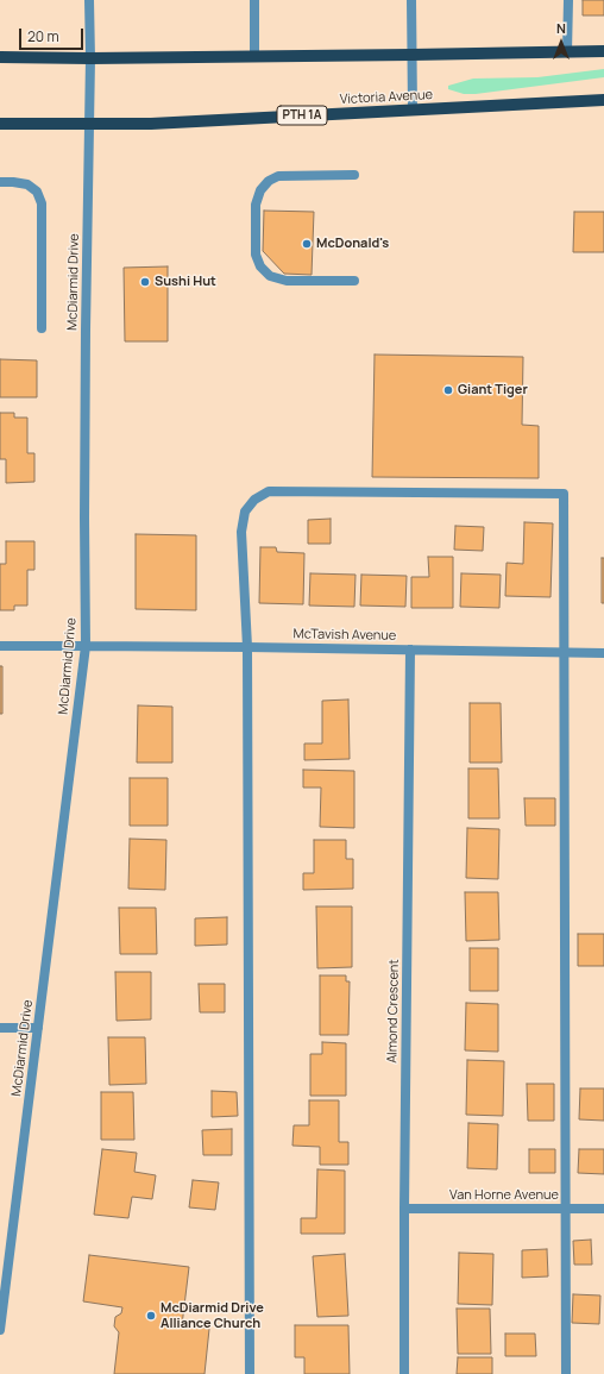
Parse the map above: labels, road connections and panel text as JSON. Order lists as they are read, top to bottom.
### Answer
{
  "streets": {
    "main road": ["Victoria Avenue", "PTH 1A"],
    "street": [
      "McDiarmid Drive",
      "McTavish Avenue",
      "Almond Crescent",
      "Van Horne Avenue"
    ]
  },
  "crossings": [
    ["Victoria Avenue", "McDiarmid Drive"],
    ["McDiarmid Drive", "McTavish Avenue"],
    ["McTavish Avenue", "Almond Crescent"],
    ["Almond Crescent", "Van Horne Avenue"]
  ],
  "places": [
    "McDonald's",
    "Sushi Hut",
    "Giant Tiger",
    "McDiarmid Drive Alliance Church"
  ],
  "scale_bar": "20 m",
  "north": "top"
}
